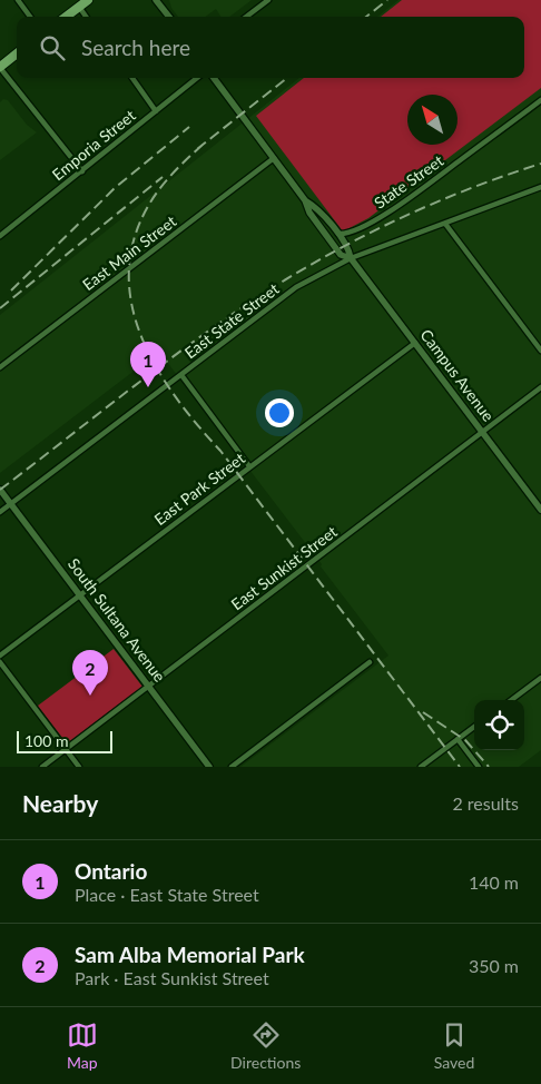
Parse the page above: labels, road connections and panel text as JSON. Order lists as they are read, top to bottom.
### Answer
{
  "streets": {
    "street": [
      "Emporia Street",
      "State Street",
      "East Main Street",
      "East State Street",
      "Campus Avenue",
      "East Park Street",
      "East Sunkist Street",
      "South Sultana Avenue"
    ]
  },
  "crossings": [
    ["State Street", "Campus Avenue"],
    ["East Main Street", "Campus Avenue"],
    ["East State Street", "Campus Avenue"],
    ["East State Street", "South Sultana Avenue"],
    ["Campus Avenue", "East Park Street"],
    ["Campus Avenue", "East Sunkist Street"],
    ["East Park Street", "South Sultana Avenue"],
    ["East Sunkist Street", "South Sultana Avenue"]
  ],
  "scale_bar": "100 m",
  "north": "top left",
  "page": {
    "search": "Search here",
    "pins": ["1", "2"],
    "scale": "100 m",
    "heading": ["Nearby", "2 results"],
    "list": [
      {
        "mark": "1",
        "name": "Ontario",
        "note": "Place · East State Street",
        "value": "140 m"
      },
      {
        "mark": "2",
        "name": "Sam Alba Memorial Park",
        "note": "Park · East Sunkist Street",
        "value": "350 m"
      }
    ],
    "nav": ["Map", "Directions", "Saved"]
  }
}
